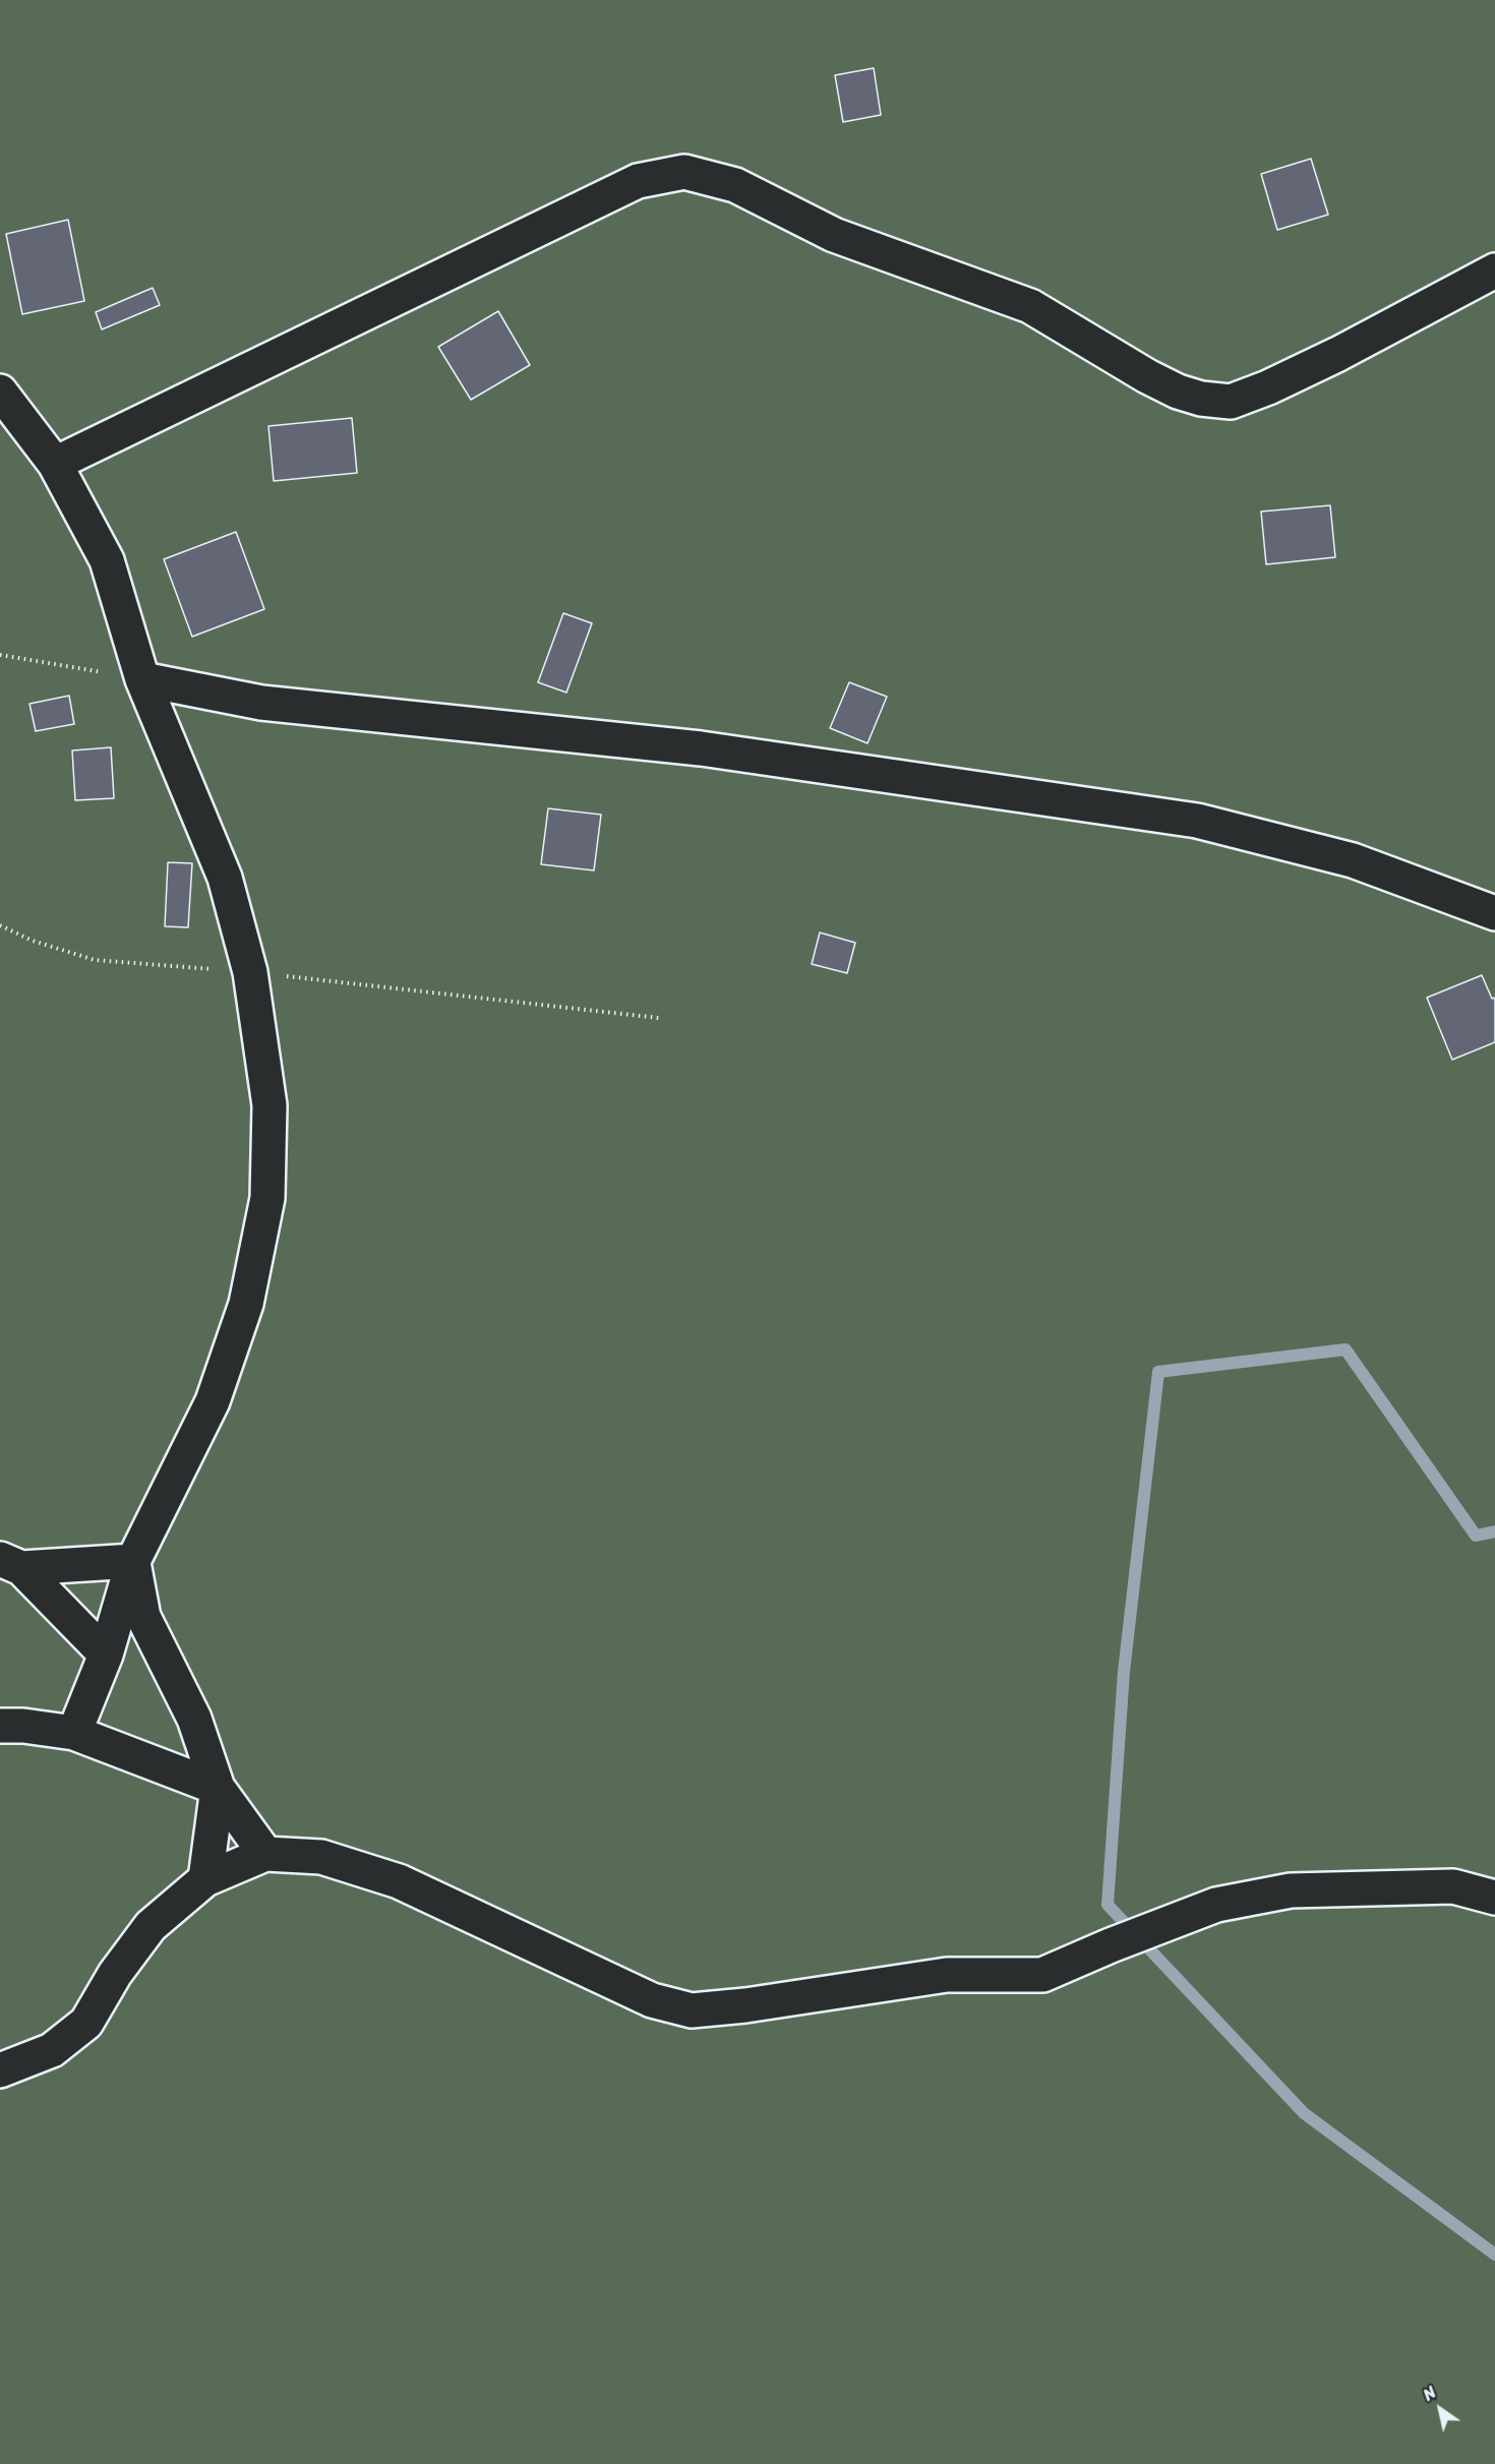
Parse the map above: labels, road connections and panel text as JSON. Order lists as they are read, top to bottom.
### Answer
{
  "north": "top left"
}
